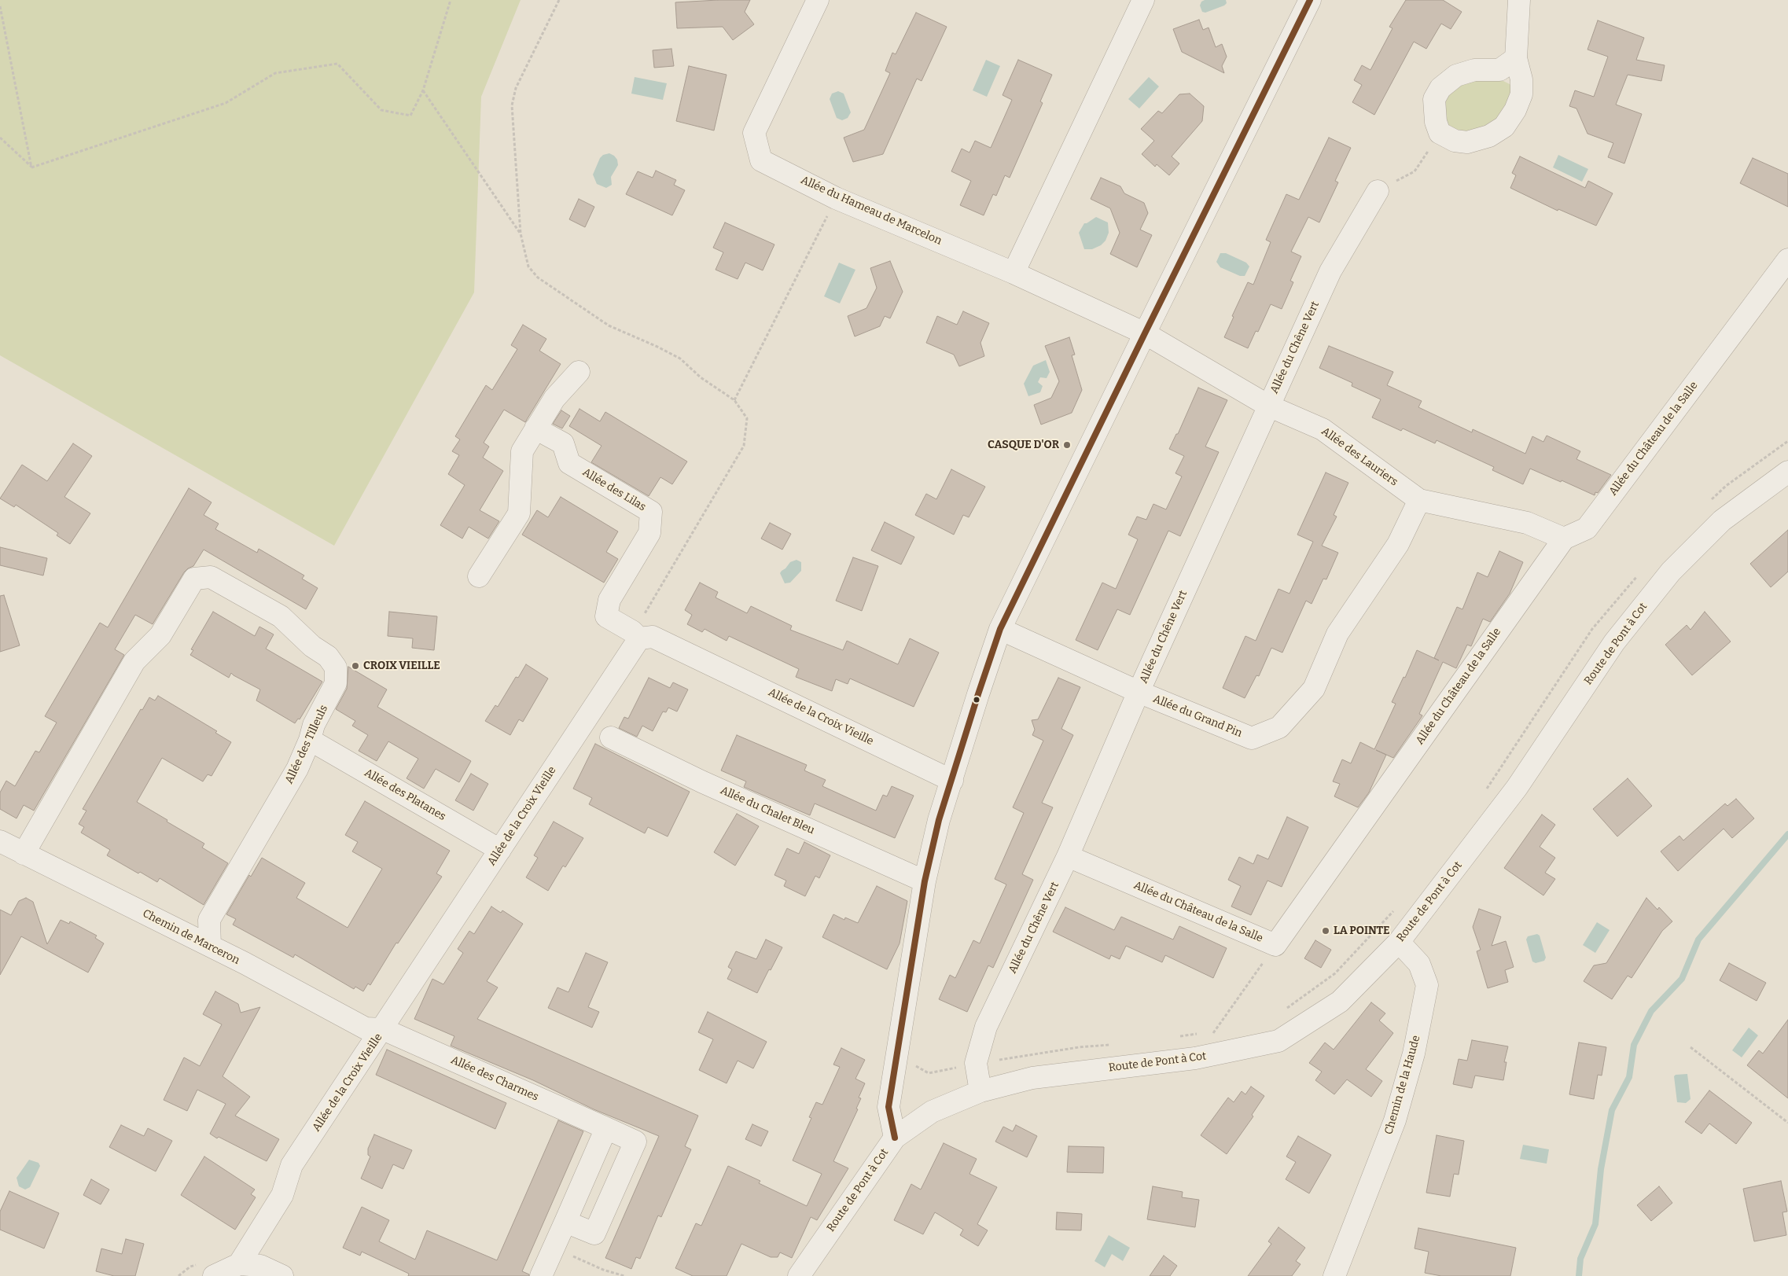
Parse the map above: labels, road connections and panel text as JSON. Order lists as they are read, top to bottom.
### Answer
{
  "streets": {
    "street": [
      "Allée du Hameau de Marcelon",
      "Allée du Chêne Vert",
      "Allée du Château de la Salle",
      "Allée des Lauriers",
      "Allée des Lilas",
      "Route de Pont à Cot",
      "Allée du Grand Pin",
      "Allée de la Croix Vieille",
      "Allée des Tilleuls",
      "Allée des Platanes",
      "Allée du Chalet Bleu",
      "Chemin de Marceron",
      "Allée des Charmes",
      "Chemin de la Haude"
    ]
  },
  "crossings": [
    ["Allée du Hameau de Marcelon", "Allée des Lauriers"],
    ["Allée du Chêne Vert", "Allée du Château de la Salle"],
    ["Allée du Chêne Vert", "Allée des Lauriers"],
    ["Allée du Chêne Vert", "Route de Pont à Cot"],
    ["Allée du Chêne Vert", "Allée du Grand Pin"],
    ["Allée du Château de la Salle", "Allée des Lauriers"],
    ["Allée des Lauriers", "Allée du Grand Pin"],
    ["Allée des Lilas", "Allée de la Croix Vieille"],
    ["Route de Pont à Cot", "Chemin de la Haude"],
    ["Allée de la Croix Vieille", "Allée des Platanes"],
    ["Allée de la Croix Vieille", "Chemin de Marceron"],
    ["Allée de la Croix Vieille", "Allée des Charmes"],
    ["Allée des Tilleuls", "Allée des Platanes"],
    ["Allée des Tilleuls", "Chemin de Marceron"],
    ["Chemin de Marceron", "Allée des Charmes"]
  ],
  "places": ["CASQUE D'OR", "CROIX VIEILLE", "LA POINTE"]
}
